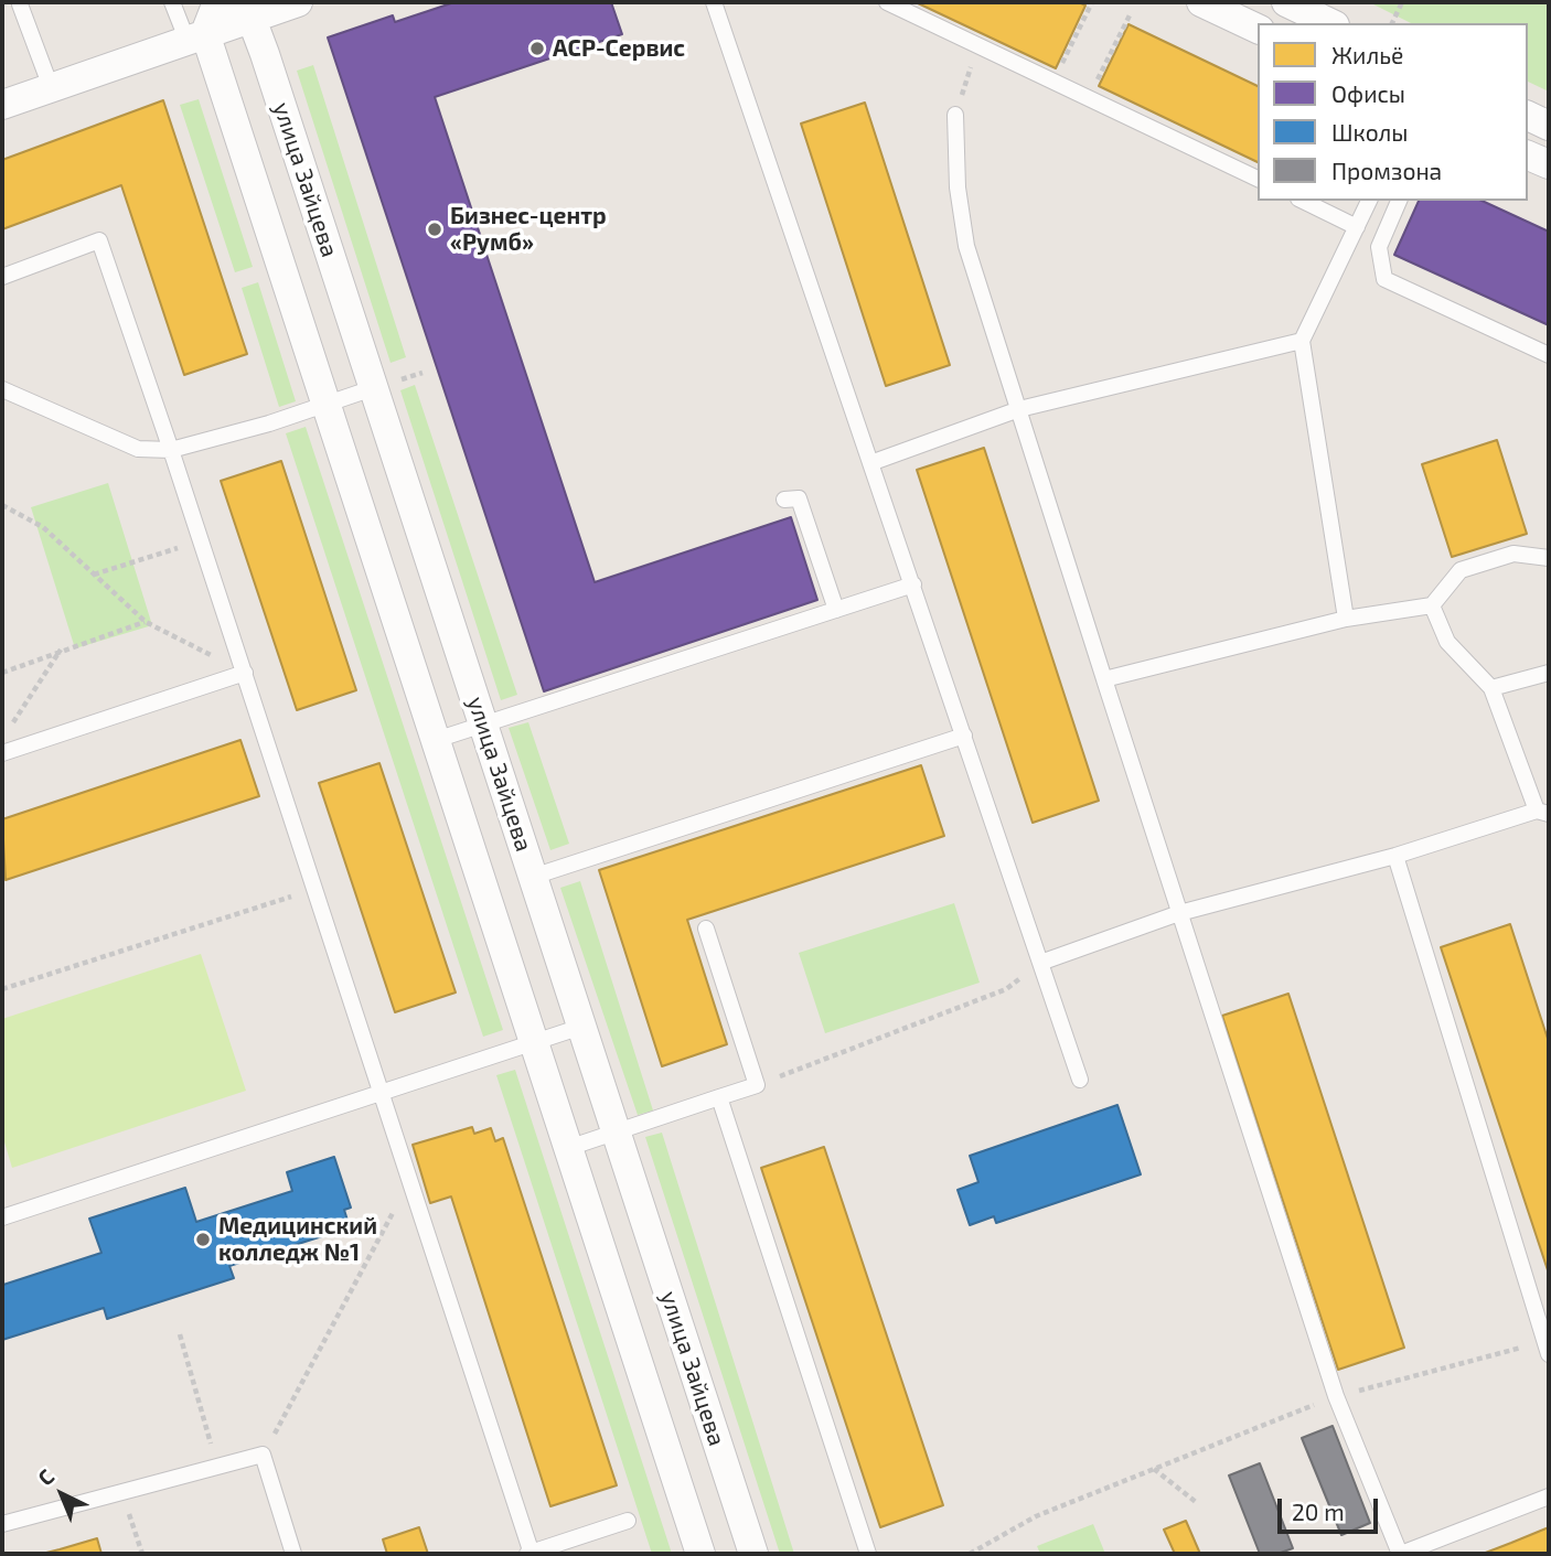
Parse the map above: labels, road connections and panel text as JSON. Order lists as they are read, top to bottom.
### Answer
{
  "streets": {
    "street": ["улица Зайцева"]
  },
  "places": ["АСР-Сервис", "Бизнес-центр «Румб»", "Медицинский колледж №1"],
  "legend": [
    "Жильё",
    "Офисы",
    "Школы",
    "Промзона"
  ],
  "scale_bar": "20 m",
  "north": "top left"
}
